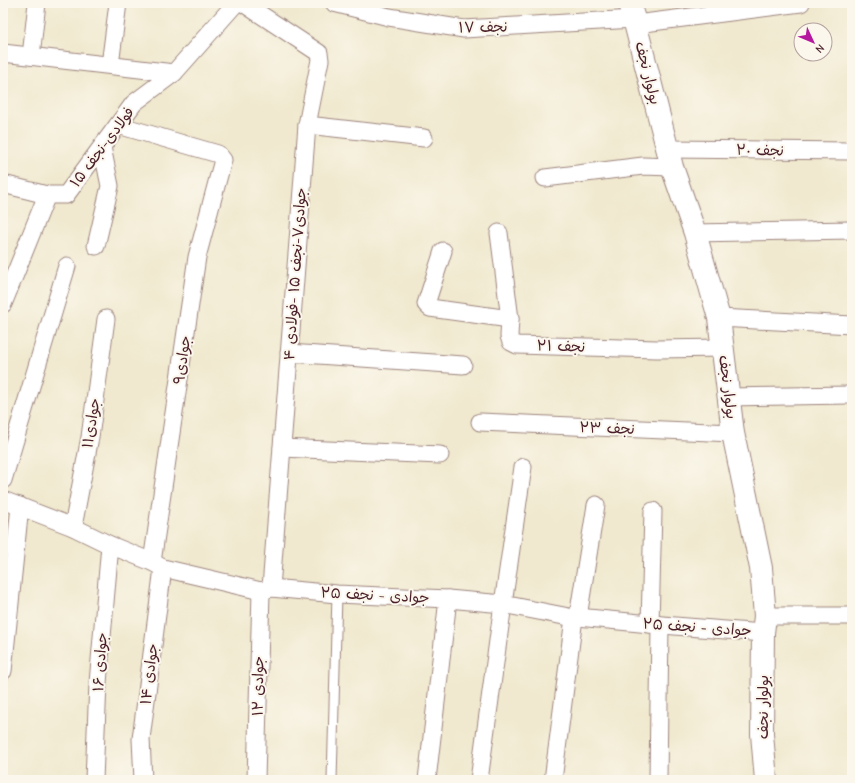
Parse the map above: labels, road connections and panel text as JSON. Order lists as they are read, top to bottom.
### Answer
{
  "streets": {
    "street": [
      "نجف ۱۷",
      "بولوار نجف",
      "فولادی-نجف ۱۵",
      "نجف ۲۰",
      "جوادی۷-نجف ۱۵ -فولادی ۴",
      "نجف ۲۱",
      "جوادی۹",
      "جوادی۱۱",
      "نجف ۲۳",
      "جوادی - نجف ۲۵",
      "جوادی ۱۶",
      "جوادی ۱۴",
      "جوادی ۱۲"
    ]
  },
  "crossings": [
    ["نجف ۱۷", "بولوار نجف"],
    ["بولوار نجف", "نجف ۲۰"],
    ["بولوار نجف", "نجف ۲۱"],
    ["بولوار نجف", "نجف ۲۳"],
    ["بولوار نجف", "جوادی - نجف ۲۵"],
    ["فولادی-نجف ۱۵", "جوادی۹"],
    ["جوادی۷-نجف ۱۵ -فولادی ۴", "جوادی - نجف ۲۵"],
    ["جوادی۷-نجف ۱۵ -فولادی ۴", "جوادی ۱۲"],
    ["جوادی۹", "جوادی - نجف ۲۵"],
    ["جوادی۹", "جوادی ۱۴"],
    ["جوادی۱۱", "جوادی - نجف ۲۵"],
    ["جوادی - نجف ۲۵", "جوادی ۱۶"],
    ["جوادی - نجف ۲۵", "جوادی ۱۴"],
    ["جوادی - نجف ۲۵", "جوادی ۱۲"]
  ],
  "north": "bottom right"
}
